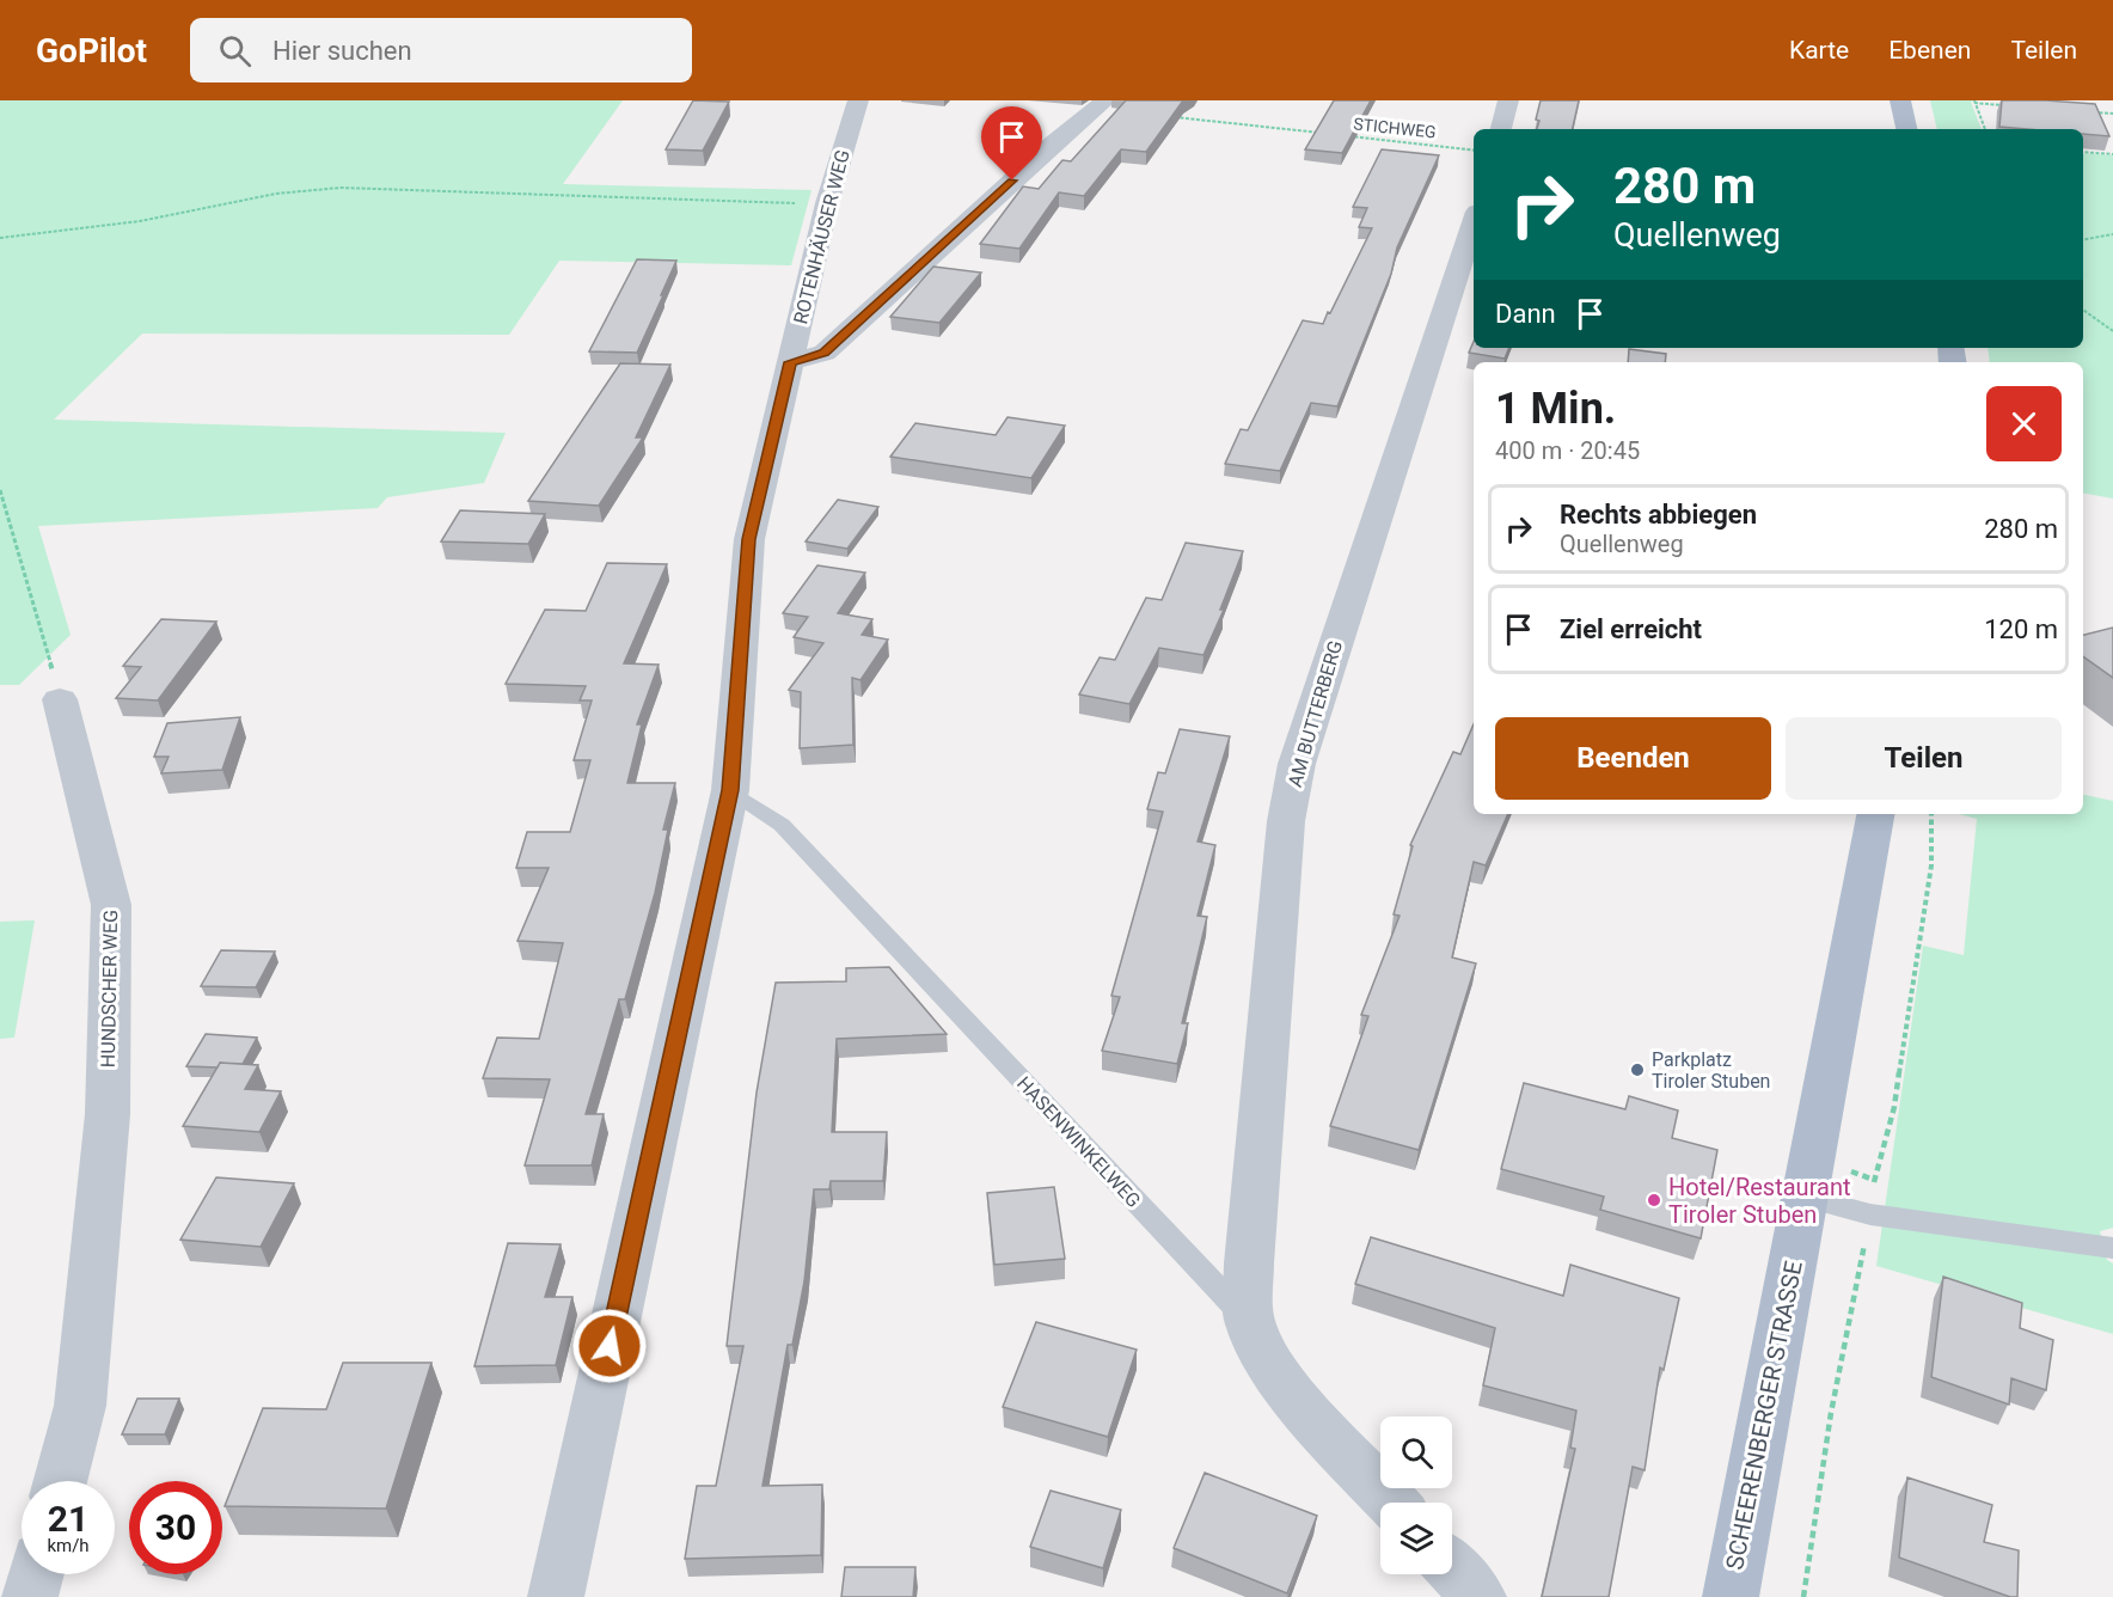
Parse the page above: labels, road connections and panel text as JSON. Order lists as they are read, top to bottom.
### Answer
{
  "streets": {
    "main road": ["SCHEERENBERGER STRASSE"],
    "street": [
      "ROTENHÄUSER WEG",
      "AM BUTTERBERG",
      "HUNDSCHER WEG",
      "HASENWINKELWEG"
    ],
    "path": ["STICHWEG"]
  },
  "crossings": [
    ["ROTENHÄUSER WEG", "HASENWINKELWEG"],
    ["AM BUTTERBERG", "HASENWINKELWEG"]
  ],
  "places": ["Parkplatz Tiroler Stuben", "Hotel/Restaurant Tiroler Stuben"],
  "page": {
    "header": "GoPilot",
    "search": "Hier suchen",
    "nav": ["Karte", "Ebenen", "Teilen"],
    "turn": ["280 m", "Quellenweg"],
    "then": "Dann",
    "heading": ["1 Min.", "400 m · 20:45"],
    "list": [
      {
        "name": "Rechts abbiegen",
        "note": "Quellenweg",
        "value": "280 m"
      },
      {
        "name": "Ziel erreicht",
        "value": "120 m"
      }
    ],
    "buttons": ["Beenden", "Teilen"],
    "speed": "21 km/h",
    "limit": "30"
  }
}
